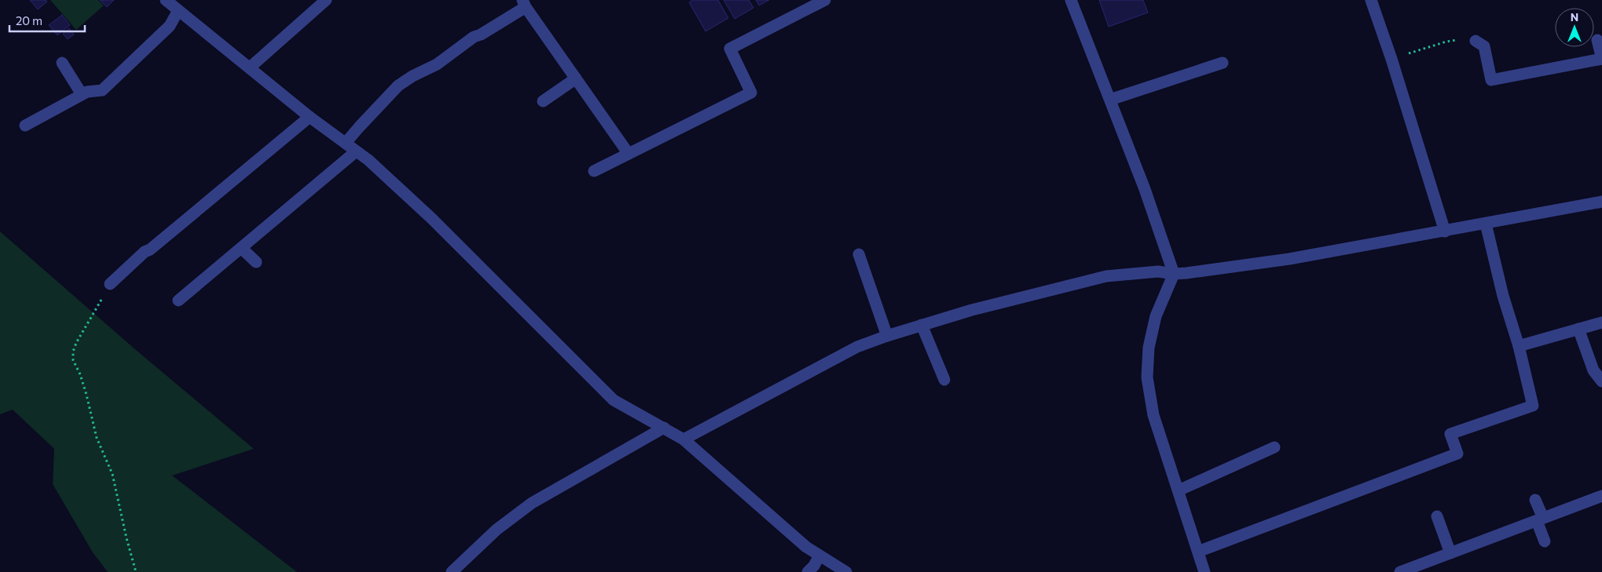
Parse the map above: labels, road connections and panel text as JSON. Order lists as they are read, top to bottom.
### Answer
{
  "scale_bar": "20 m",
  "north": "top"
}
